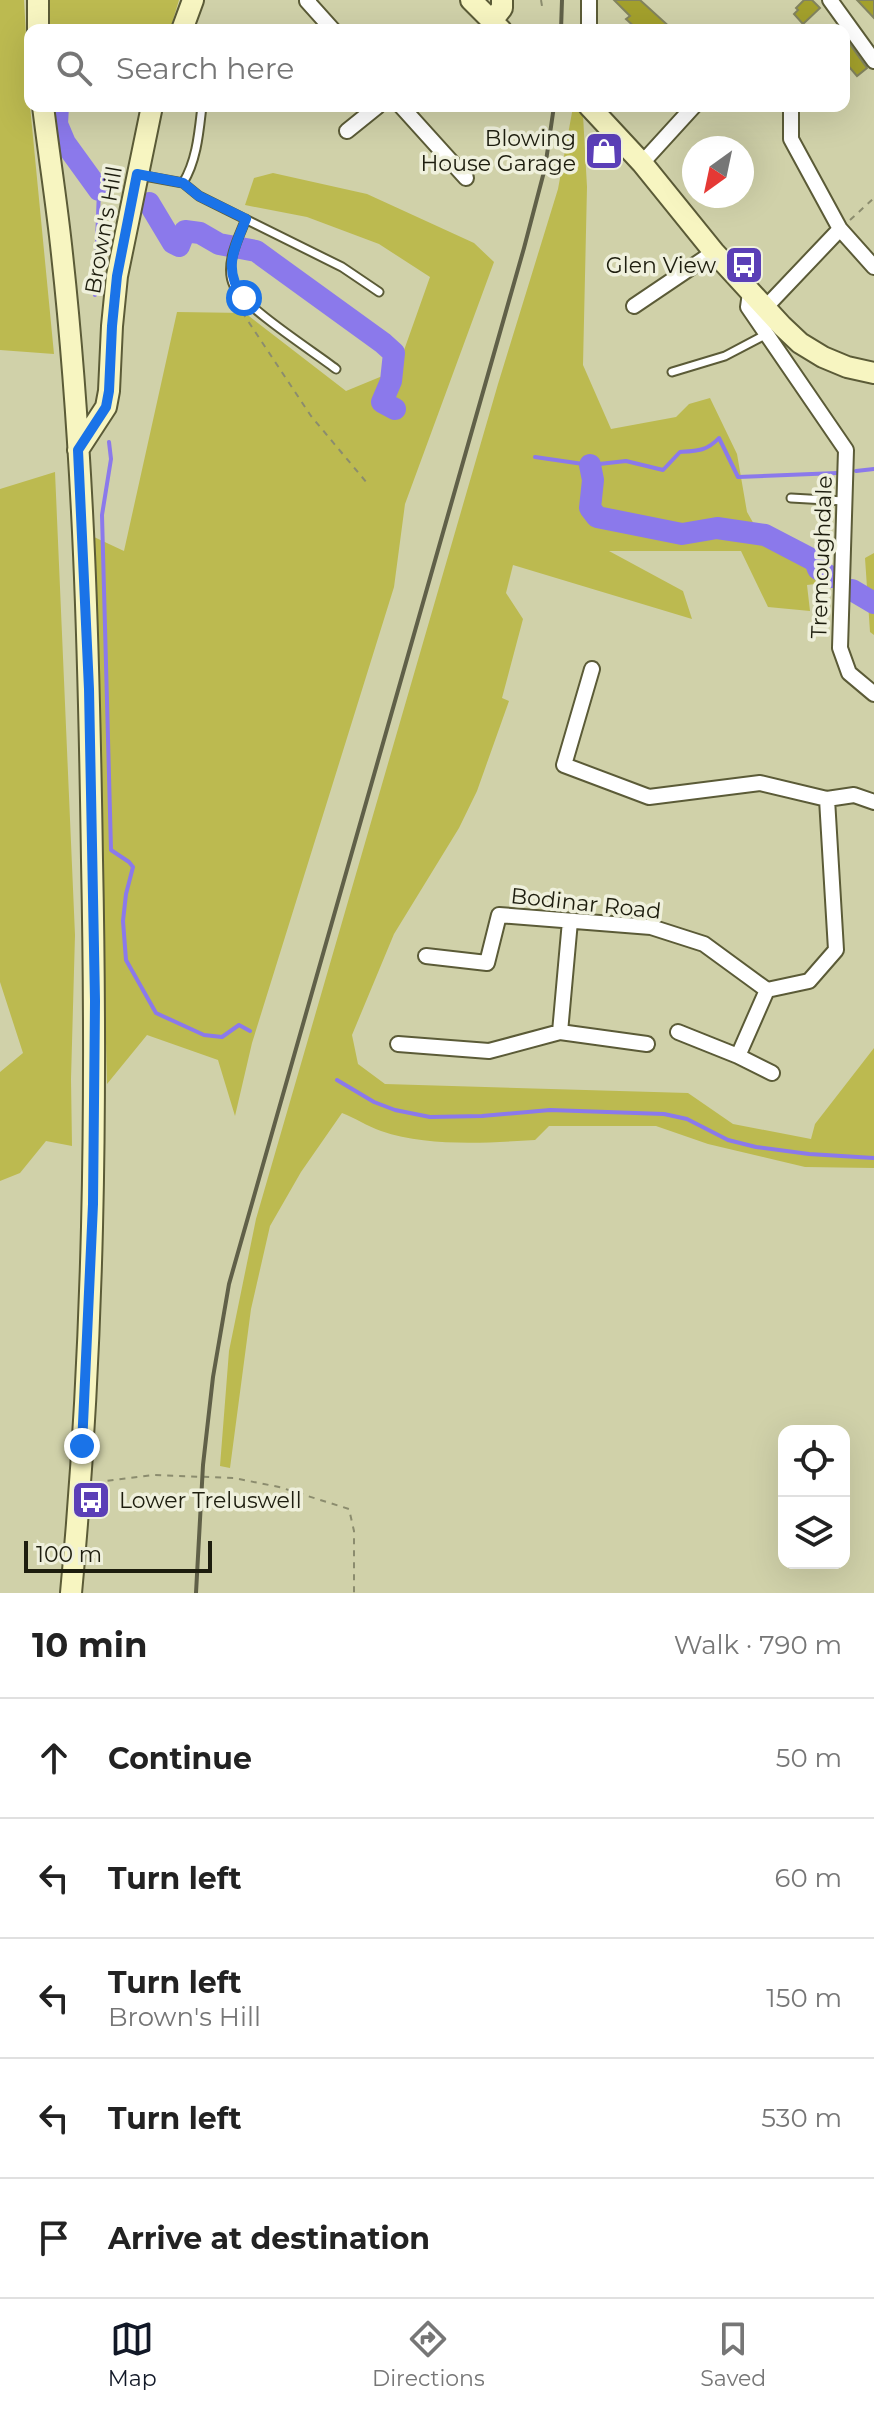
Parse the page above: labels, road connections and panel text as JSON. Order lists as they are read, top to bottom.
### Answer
{
  "streets": {
    "main road": ["Brown's Hill"],
    "street": ["Tremoughdale", "Bodinar Road"]
  },
  "places": {
    "shop": ["Blowing House Garage"],
    "bus stop": ["Glen View", "Lower Treluswell"]
  },
  "scale_bar": "100 m",
  "north": "bottom left",
  "page": {
    "search": "Search here",
    "scale": "100 m",
    "heading": ["10 min", "Walk · 790 m"],
    "list": [
      ["Continue", "50 m"],
      ["Turn left", "60 m"],
      ["Turn left", "Brown's Hill", "150 m"],
      ["Turn left", "530 m"],
      "Arrive at destination"
    ],
    "nav": ["Map", "Directions", "Saved"]
  }
}
